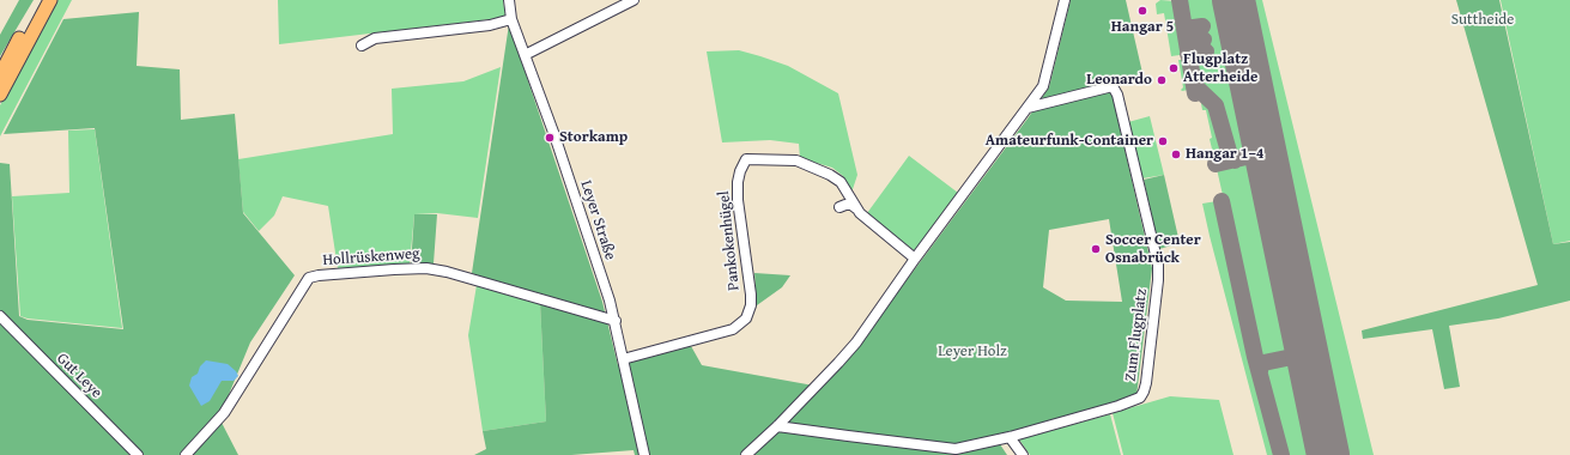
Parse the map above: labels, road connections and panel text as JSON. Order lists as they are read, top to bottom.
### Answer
{
  "streets": {
    "street": [
      "Leyer Straße",
      "Pankokenhügel",
      "Hollrüskenweg",
      "Zum Flugplatz",
      "Gut Leye"
    ]
  },
  "crossings": [
    ["Leyer Straße", "Pankokenhügel"],
    ["Leyer Straße", "Hollrüskenweg"]
  ],
  "parks": ["Suttheide", "Leyer Holz"],
  "places": [
    "Hangar 5",
    "Flugplatz Atterheide",
    "Leonardo",
    "Storkamp",
    "Amateurfunk-Container",
    "Hangar 1–4",
    "Soccer Center Osnabrück"
  ]
}
